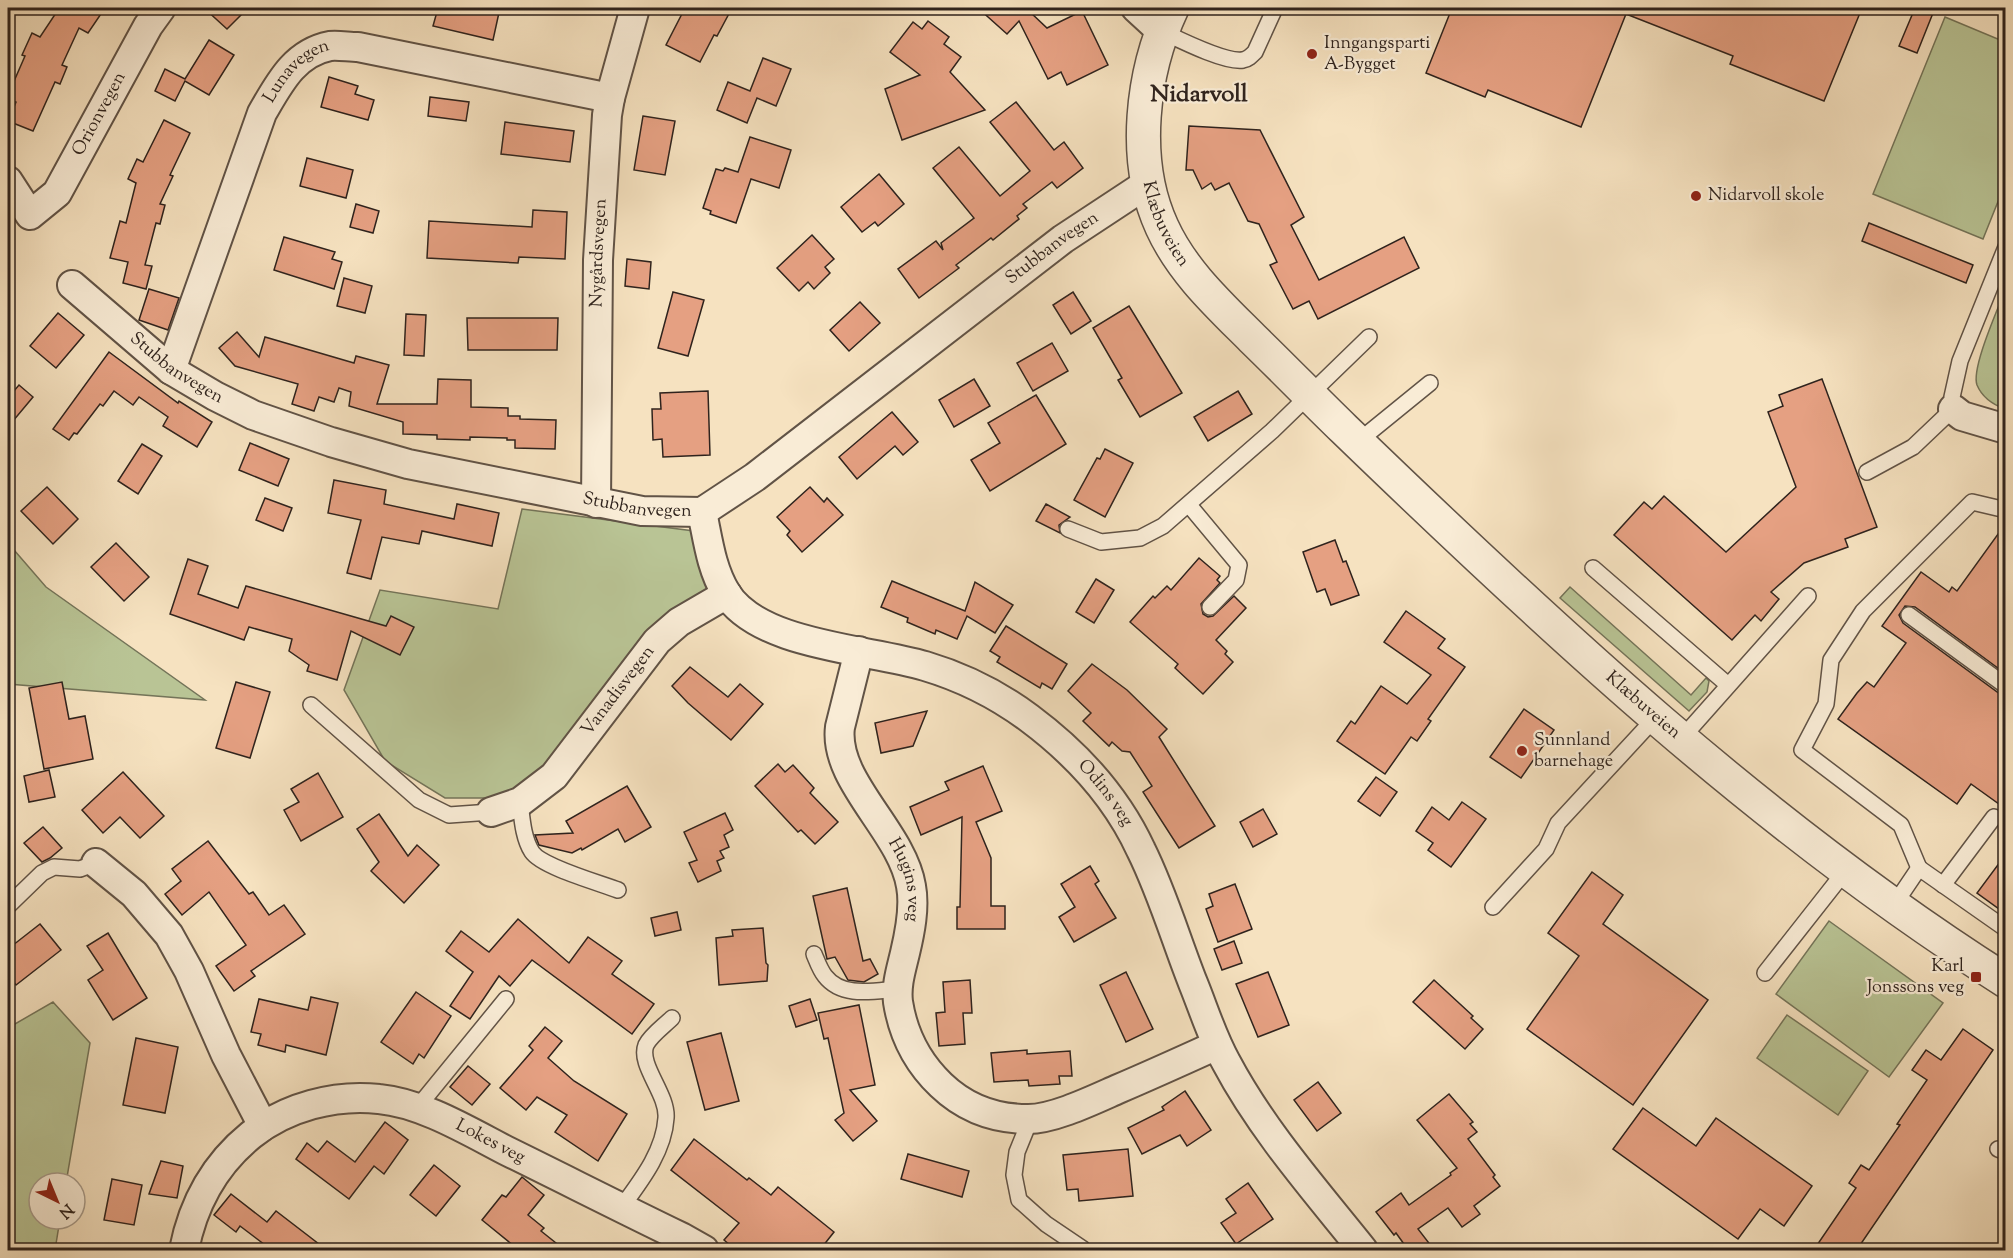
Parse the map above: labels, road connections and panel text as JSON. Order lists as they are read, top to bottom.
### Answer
{
  "streets": {
    "street": [
      "Lunavegen",
      "Orionvegen",
      "Klæbuveien",
      "Stubbanvegen",
      "Nygårdsvegen",
      "Vanadisvegen",
      "Odins veg",
      "Hugins veg",
      "Lokes veg"
    ]
  },
  "crossings": [
    ["Lunavegen", "Stubbanvegen"],
    ["Lunavegen", "Nygårdsvegen"],
    ["Klæbuveien", "Stubbanvegen"],
    ["Stubbanvegen", "Nygårdsvegen"],
    ["Stubbanvegen", "Odins veg"],
    ["Vanadisvegen", "Odins veg"],
    ["Odins veg", "Hugins veg"]
  ],
  "districts": ["Nidarvoll"],
  "places": {
    "other": ["Inngangsparti A-Bygget", "Nidarvoll skole", "Sunnland barnehage"],
    "transit": ["Karl Jonssons veg"]
  },
  "north": "bottom right"
}
